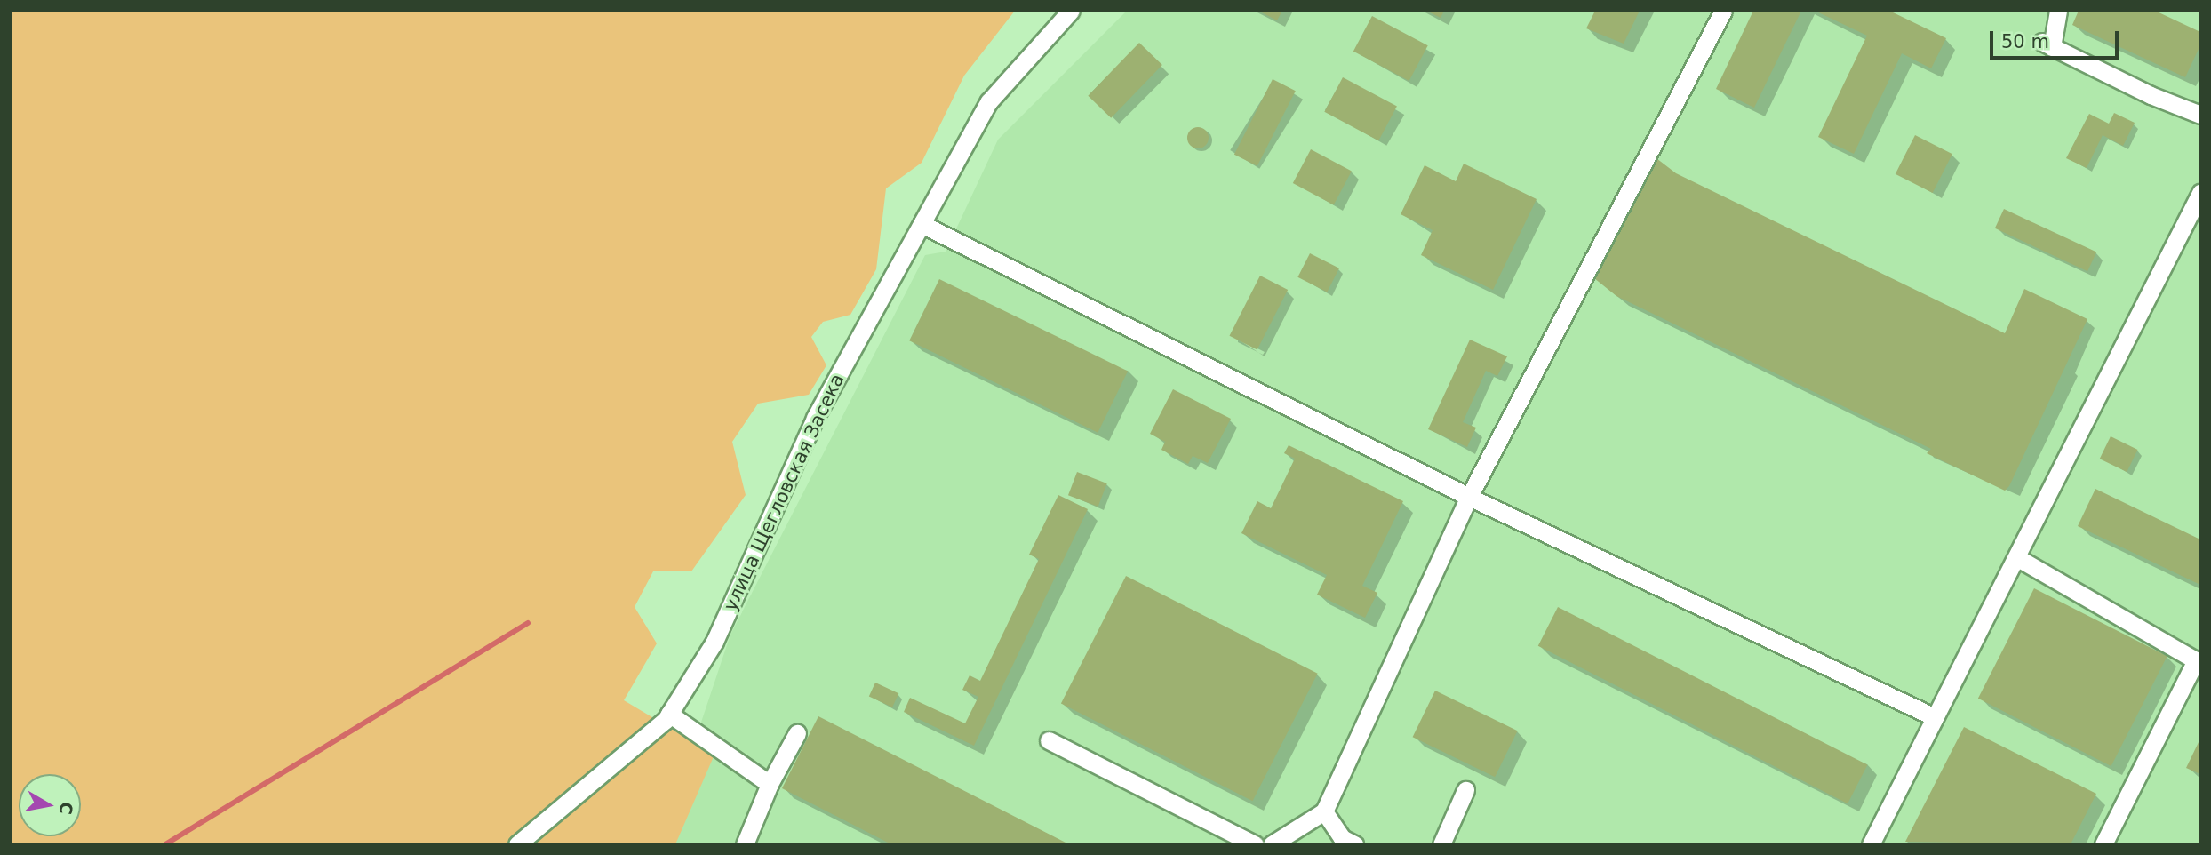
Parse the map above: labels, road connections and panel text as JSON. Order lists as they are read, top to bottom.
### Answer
{
  "streets": {
    "street": ["улица Щегловская Засека"]
  },
  "scale_bar": "50 m",
  "north": "right"
}
